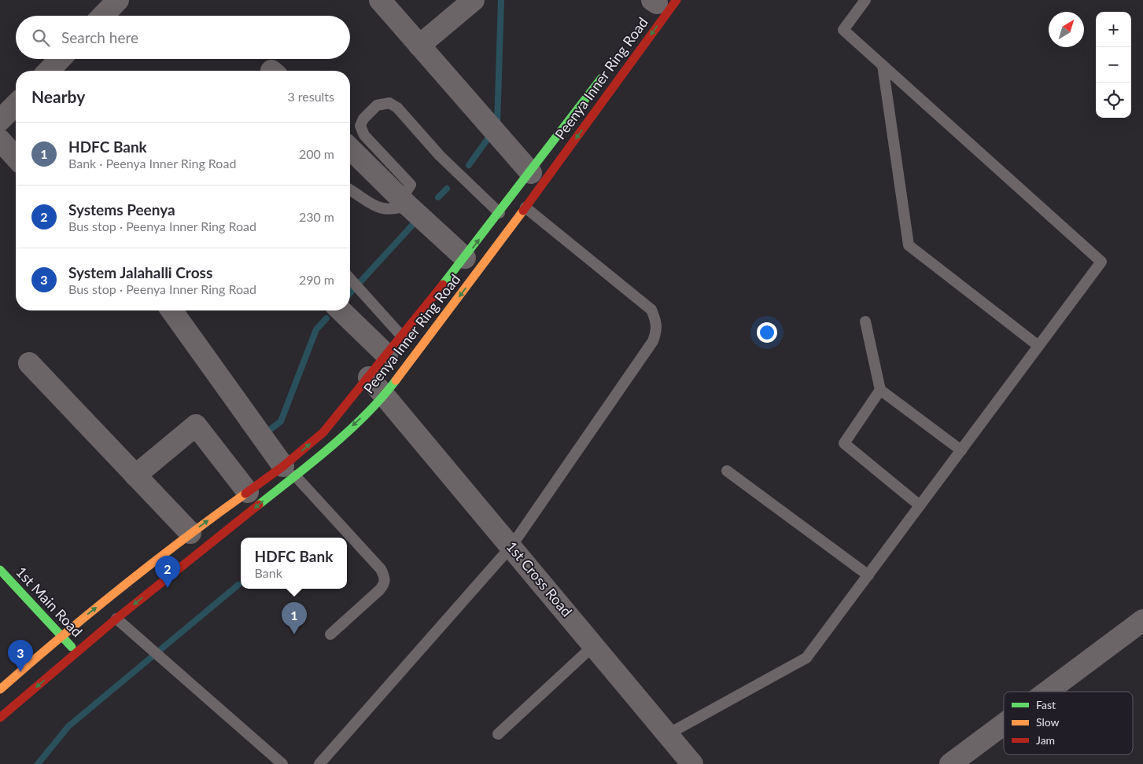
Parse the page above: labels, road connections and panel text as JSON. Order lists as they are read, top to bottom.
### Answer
{
  "streets": {
    "main road": ["Peenya Inner Ring Road", "1st Main Road"],
    "street": ["1st Cross Road"]
  },
  "crossings": [
    ["Peenya Inner Ring Road", "1st Cross Road"],
    ["Peenya Inner Ring Road", "1st Main Road"]
  ],
  "legend": ["Fast", "Slow", "Jam"],
  "north": "top right",
  "page": {
    "map_buttons": ["+", "−"],
    "search": "Search here",
    "heading": ["Nearby", "3 results"],
    "list": [
      {
        "mark": "1",
        "name": "HDFC Bank",
        "note": "Bank · Peenya Inner Ring Road",
        "value": "200 m"
      },
      {
        "mark": "2",
        "name": "Systems Peenya",
        "note": "Bus stop · Peenya Inner Ring Road",
        "value": "230 m"
      },
      {
        "mark": "3",
        "name": "System Jalahalli Cross",
        "note": "Bus stop · Peenya Inner Ring Road",
        "value": "290 m"
      }
    ],
    "popup": ["HDFC Bank", "Bank"],
    "pins": ["2", "1", "3"]
  }
}
